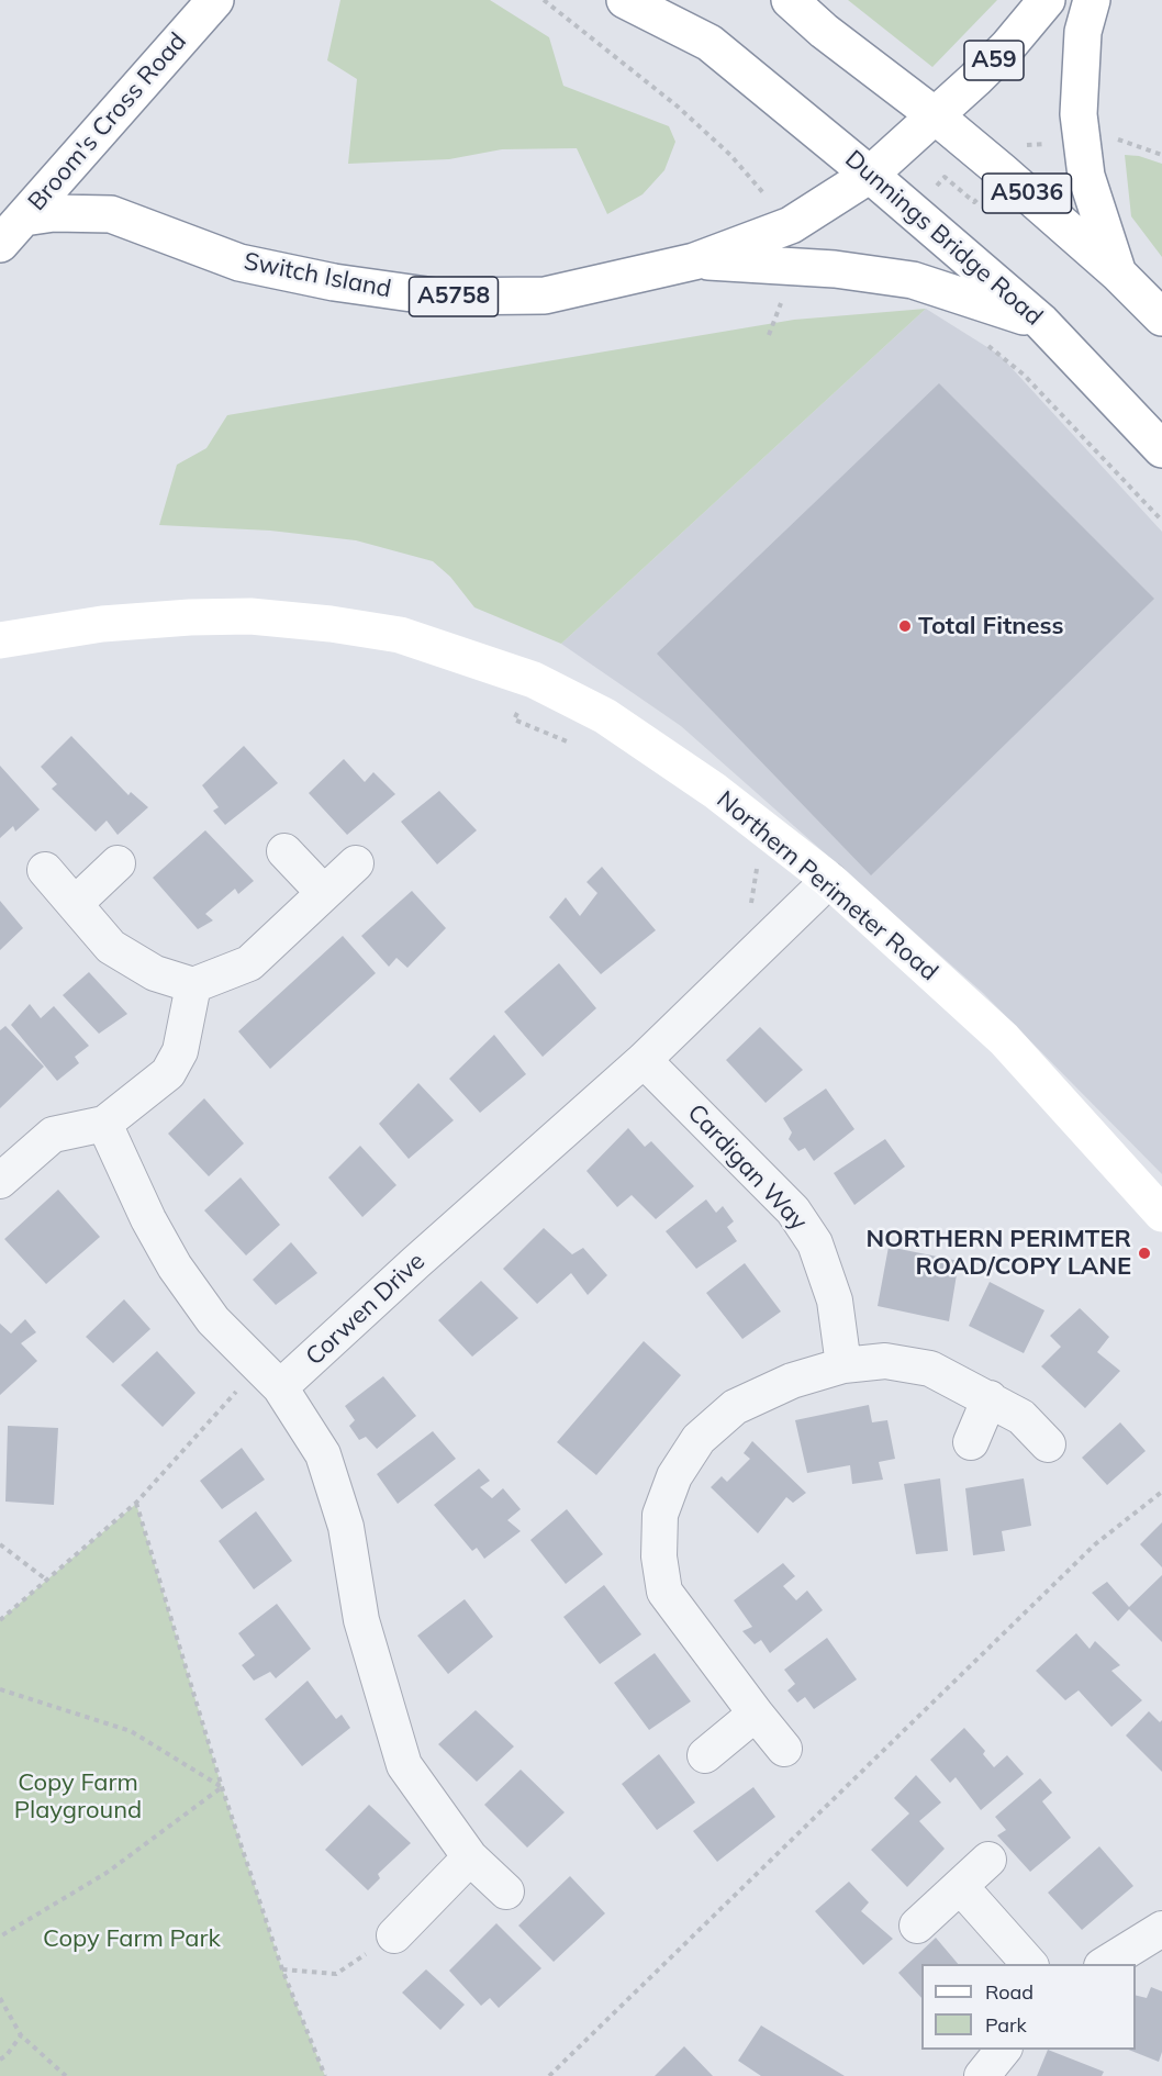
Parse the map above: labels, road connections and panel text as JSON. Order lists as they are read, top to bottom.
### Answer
{
  "streets": {
    "main road": [
      "A59",
      "Broom's Cross Road",
      "A5036",
      "Dunnings Bridge Road",
      "Switch Island",
      "A5758",
      "Northern Perimeter Road"
    ],
    "street": ["Cardigan Way", "Corwen Drive"]
  },
  "crossings": [
    ["A59", "A5036"],
    ["A59", "Switch Island"],
    ["Broom's Cross Road", "Switch Island"],
    ["A5036", "Switch Island"],
    ["Dunnings Bridge Road", "Switch Island"],
    ["Dunnings Bridge Road", "A5758"],
    ["Switch Island", "A5758"],
    ["Northern Perimeter Road", "Corwen Drive"],
    ["Cardigan Way", "Corwen Drive"]
  ],
  "parks": ["Copy Farm Playground", "Copy Farm Park"],
  "places": ["Total Fitness", "NORTHERN PERIMTER ROAD/COPY LANE"],
  "legend": ["Road", "Park"]
}
